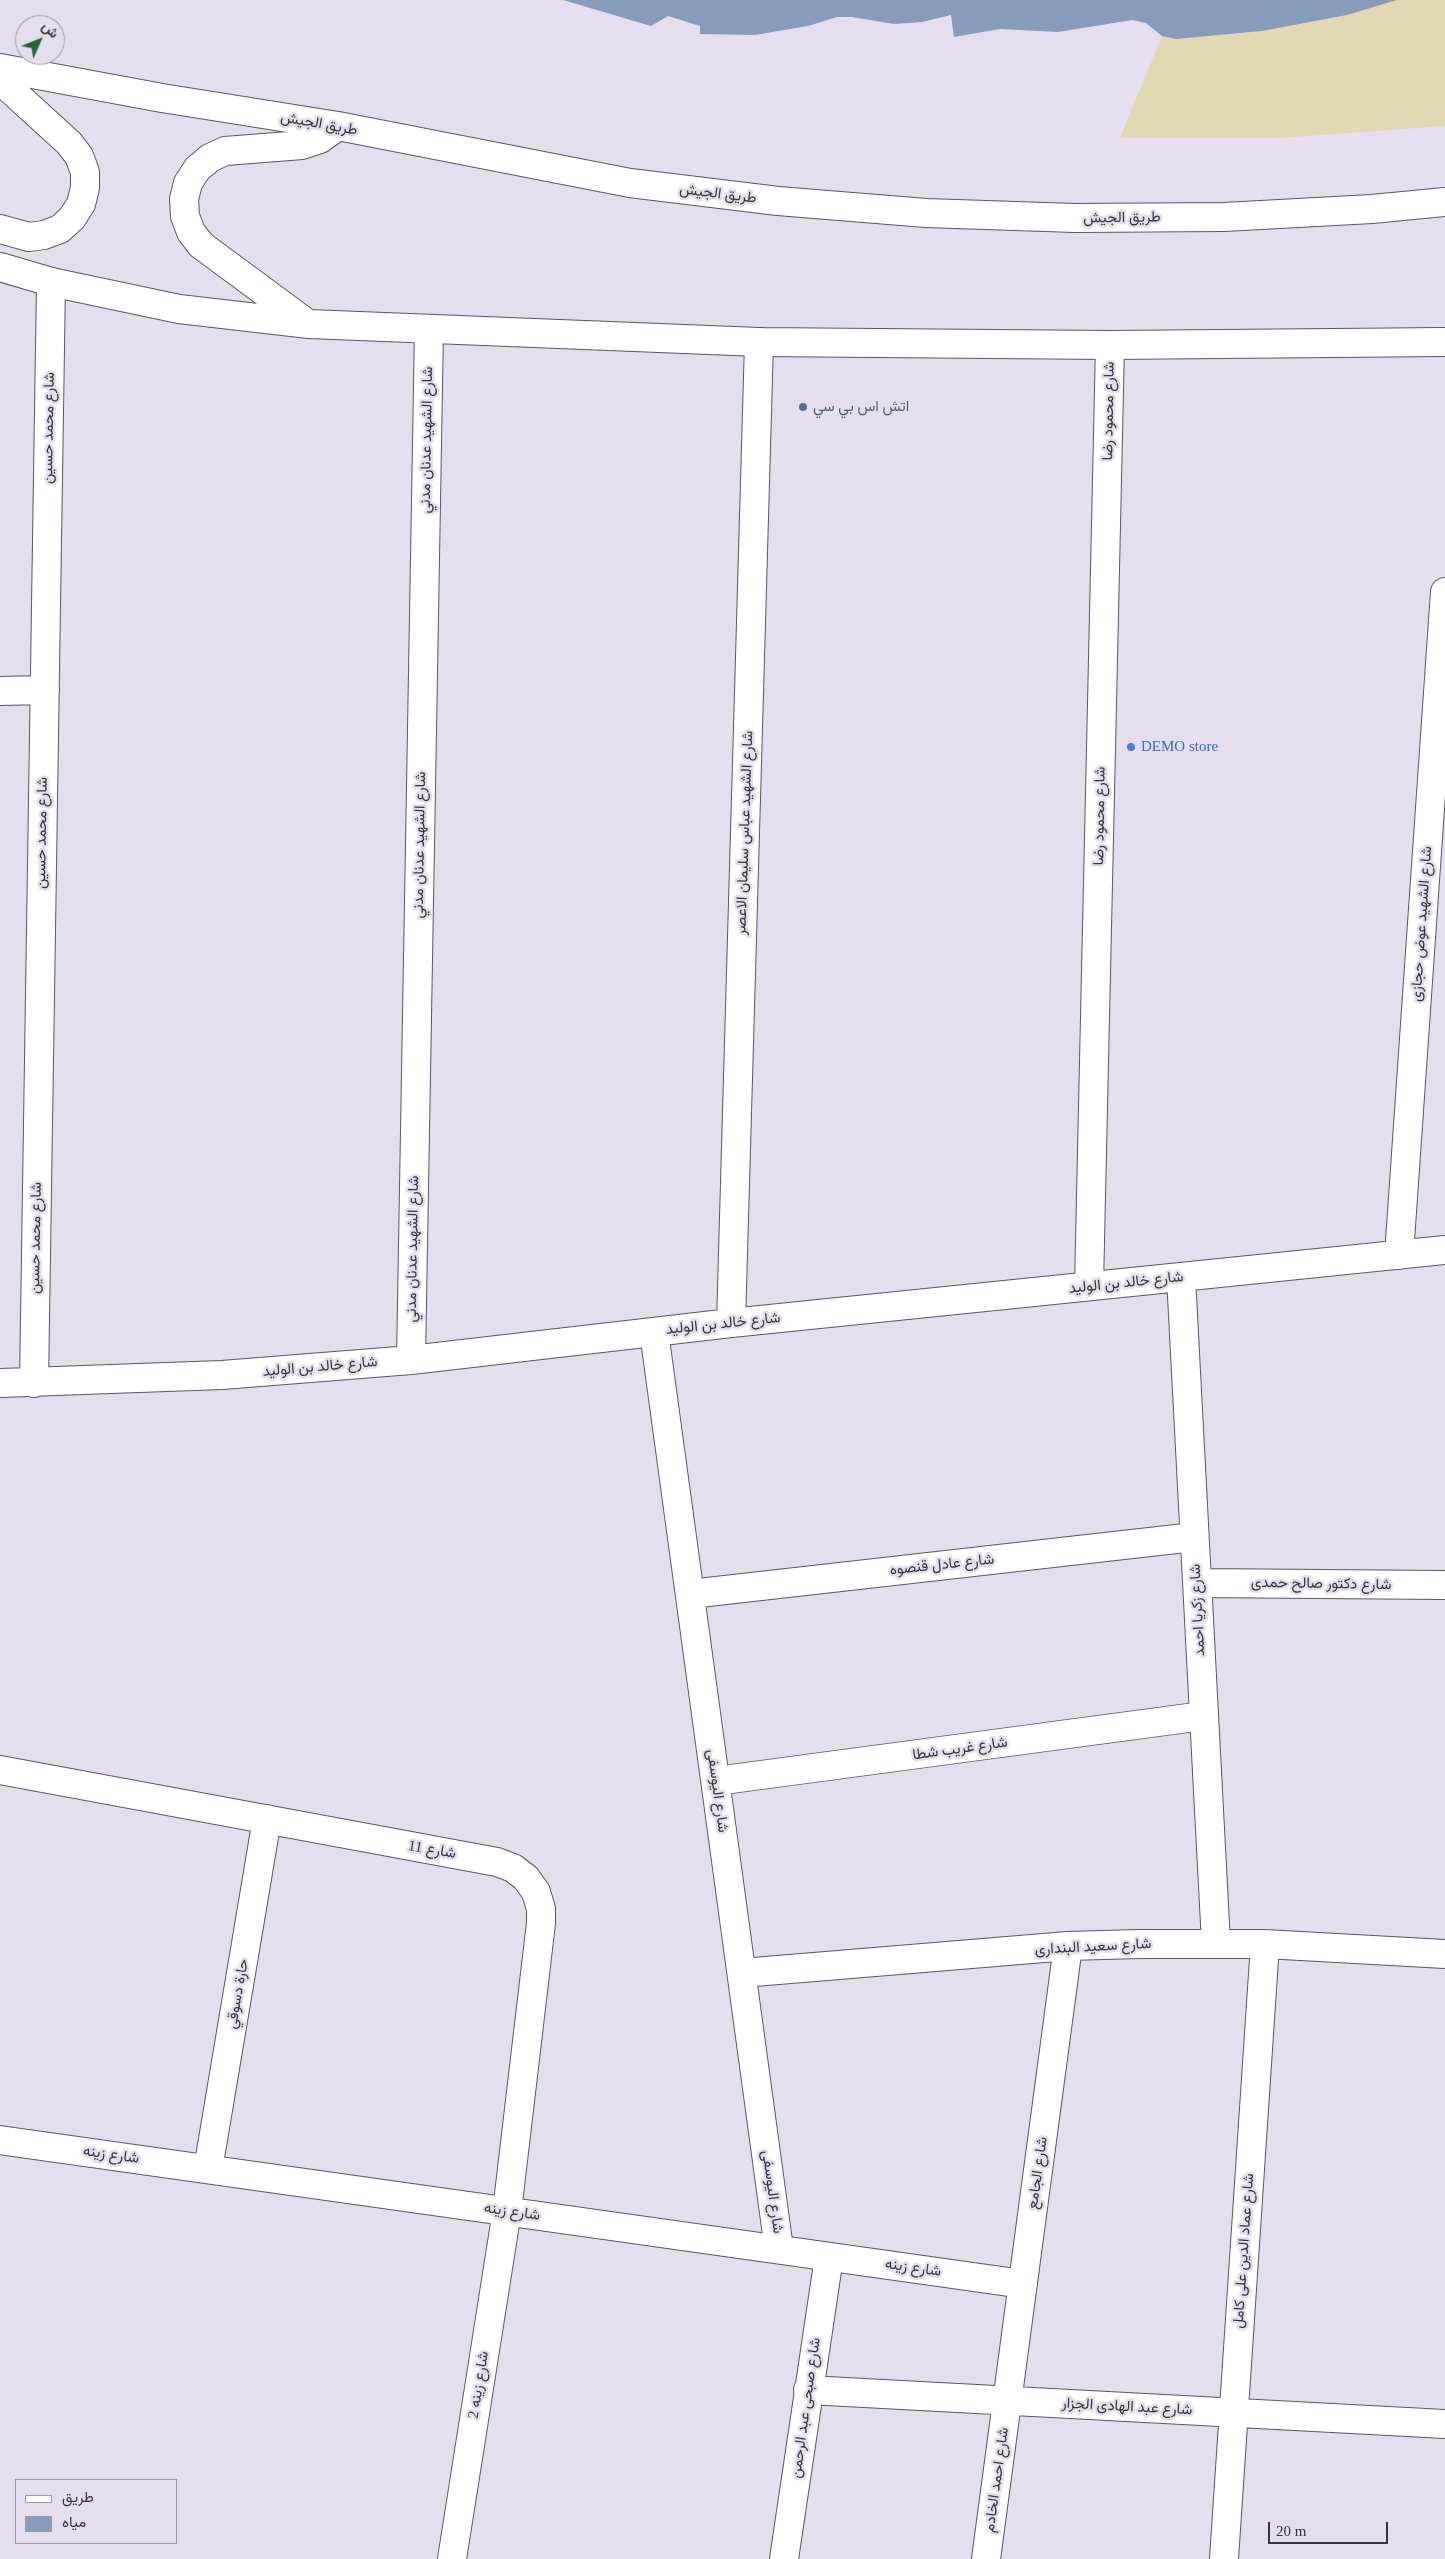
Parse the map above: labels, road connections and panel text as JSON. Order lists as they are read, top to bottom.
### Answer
{
  "streets": {
    "main road": [
      "طريق الجيش",
      "شارع محمود رضا",
      "شارع محمد حسين",
      "شارع الشهيد عدنان مدني",
      "شارع الشهيد عباس سليمان الاعصر",
      "شارع الشهيد عوض حجازى",
      "شارع خالد بن الوليد",
      "شارع عادل قنصوه",
      "شارع دكتور صالح حمدى",
      "شارع زكريا احمد",
      "شارع غريب شطا",
      "شارع اليوسفى",
      "شارع 11",
      "شارع سعيد البندارى",
      "حارة دسوقي",
      "شارع زينه",
      "شارع الجامع",
      "شارع عماد الدين على كامل",
      "شارع زينه 2",
      "شارع عبد الهادى الجزار",
      "شارع صبحى عبد الرحمن",
      "شارع احمد الخادم"
    ]
  },
  "crossings": [
    ["شارع محمود رضا", "شارع خالد بن الوليد"],
    ["شارع محمد حسين", "شارع خالد بن الوليد"],
    ["شارع الشهيد عدنان مدني", "شارع خالد بن الوليد"],
    ["شارع الشهيد عباس سليمان الاعصر", "شارع خالد بن الوليد"],
    ["شارع الشهيد عوض حجازى", "شارع خالد بن الوليد"],
    ["شارع خالد بن الوليد", "شارع زكريا احمد"],
    ["شارع خالد بن الوليد", "شارع اليوسفى"],
    ["شارع عادل قنصوه", "شارع زكريا احمد"],
    ["شارع عادل قنصوه", "شارع اليوسفى"],
    ["شارع دكتور صالح حمدى", "شارع زكريا احمد"],
    ["شارع زكريا احمد", "شارع غريب شطا"],
    ["شارع زكريا احمد", "شارع سعيد البندارى"],
    ["شارع غريب شطا", "شارع اليوسفى"],
    ["شارع اليوسفى", "شارع سعيد البندارى"],
    ["شارع اليوسفى", "شارع زينه"],
    ["شارع 11", "حارة دسوقي"],
    ["شارع 11", "شارع زينه"],
    ["شارع 11", "شارع زينه 2"],
    ["شارع سعيد البندارى", "شارع الجامع"],
    ["شارع سعيد البندارى", "شارع عماد الدين على كامل"],
    ["حارة دسوقي", "شارع زينه"],
    ["شارع زينه", "شارع الجامع"],
    ["شارع زينه", "شارع زينه 2"],
    ["شارع زينه", "شارع صبحى عبد الرحمن"],
    ["شارع الجامع", "شارع عبد الهادى الجزار"],
    ["شارع الجامع", "شارع احمد الخادم"],
    ["شارع عماد الدين على كامل", "شارع عبد الهادى الجزار"],
    ["شارع عبد الهادى الجزار", "شارع صبحى عبد الرحمن"],
    ["شارع عبد الهادى الجزار", "شارع احمد الخادم"]
  ],
  "places": ["اتش اس بي سي", "DEMO store"],
  "legend": ["طريق", "مياه"],
  "scale_bar": "20 m",
  "north": "top right"
}
